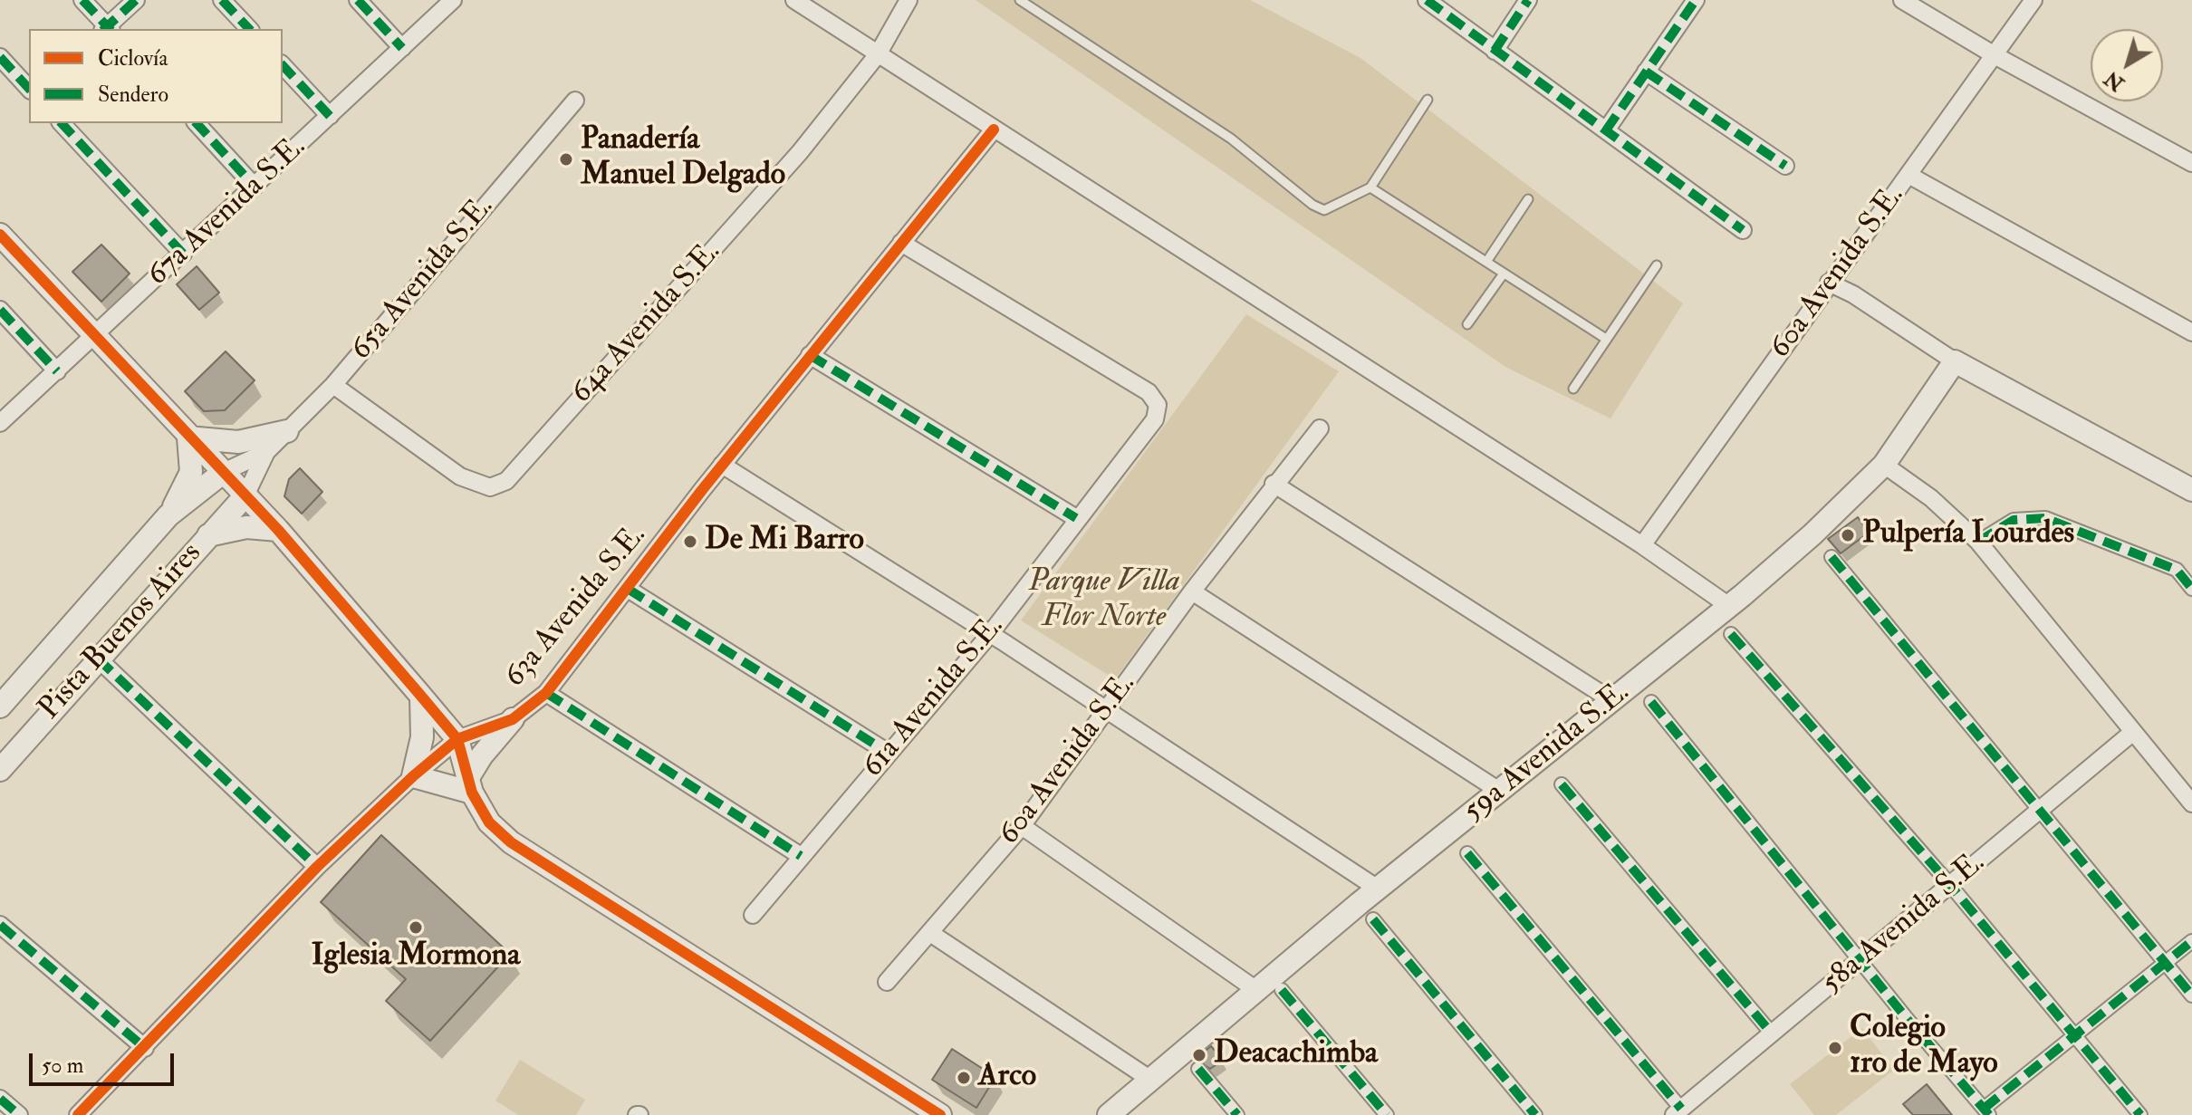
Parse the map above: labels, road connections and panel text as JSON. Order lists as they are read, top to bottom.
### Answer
{
  "streets": {
    "street": [
      "67a Avenida S.E.",
      "60a Avenida S.E.",
      "65a Avenida S.E.",
      "64a Avenida S.E.",
      "63a Avenida S.E.",
      "Pista Buenos Aires",
      "61a Avenida S.E.",
      "59a Avenida S.E.",
      "58a Avenida S.E."
    ]
  },
  "crossings": [
    ["65a Avenida S.E.", "64a Avenida S.E."],
    ["65a Avenida S.E.", "Pista Buenos Aires"],
    ["63a Avenida S.E.", "61a Avenida S.E."]
  ],
  "parks": ["Parque Villa Flor Norte"],
  "places": [
    "Panadería Manuel Delgado",
    "Pulpería Lourdes",
    "De Mi Barro",
    "Iglesia Mormona",
    "Colegio 1ro de Mayo",
    "Deacachimba",
    "Arco"
  ],
  "legend": ["Ciclovía", "Sendero"],
  "scale_bar": "50 m",
  "north": "bottom left"
}
